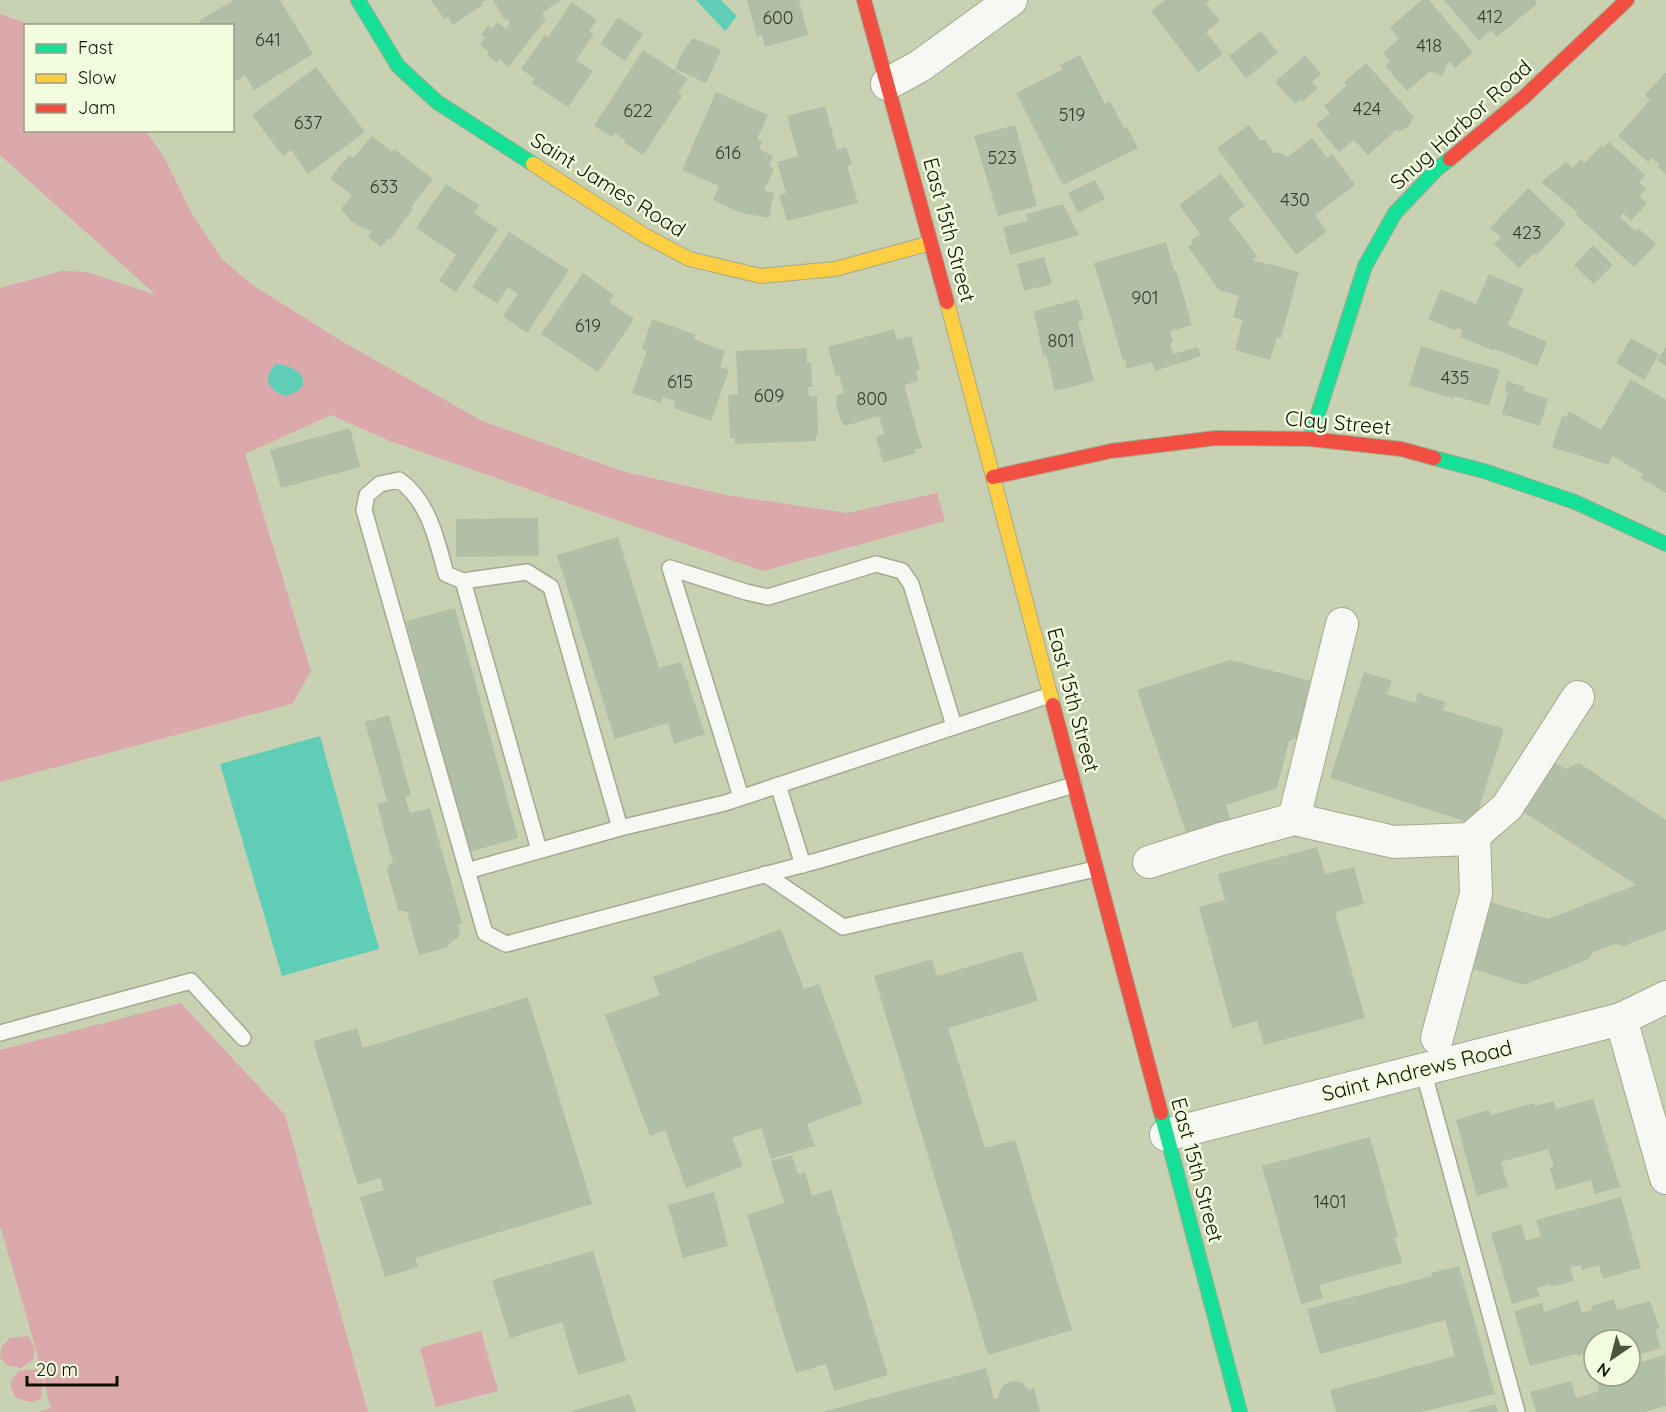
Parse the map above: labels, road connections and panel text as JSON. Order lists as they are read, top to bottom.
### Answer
{
  "streets": {
    "street": [
      "Snug Harbor Road",
      "Saint James Road",
      "East 15th Street",
      "Clay Street",
      "Saint Andrews Road"
    ]
  },
  "crossings": [
    ["Snug Harbor Road", "Clay Street"],
    ["Saint James Road", "East 15th Street"],
    ["East 15th Street", "Clay Street"],
    ["East 15th Street", "Saint Andrews Road"]
  ],
  "house_numbers": [
    "412",
    "600",
    "641",
    "418",
    "424",
    "622",
    "519",
    "637",
    "616",
    "523",
    "633",
    "430",
    "423",
    "901",
    "619",
    "801",
    "435",
    "615",
    "609",
    "800",
    "1401"
  ],
  "legend": ["Fast", "Slow", "Jam"],
  "scale_bar": "20 m",
  "north": "bottom left"
}
